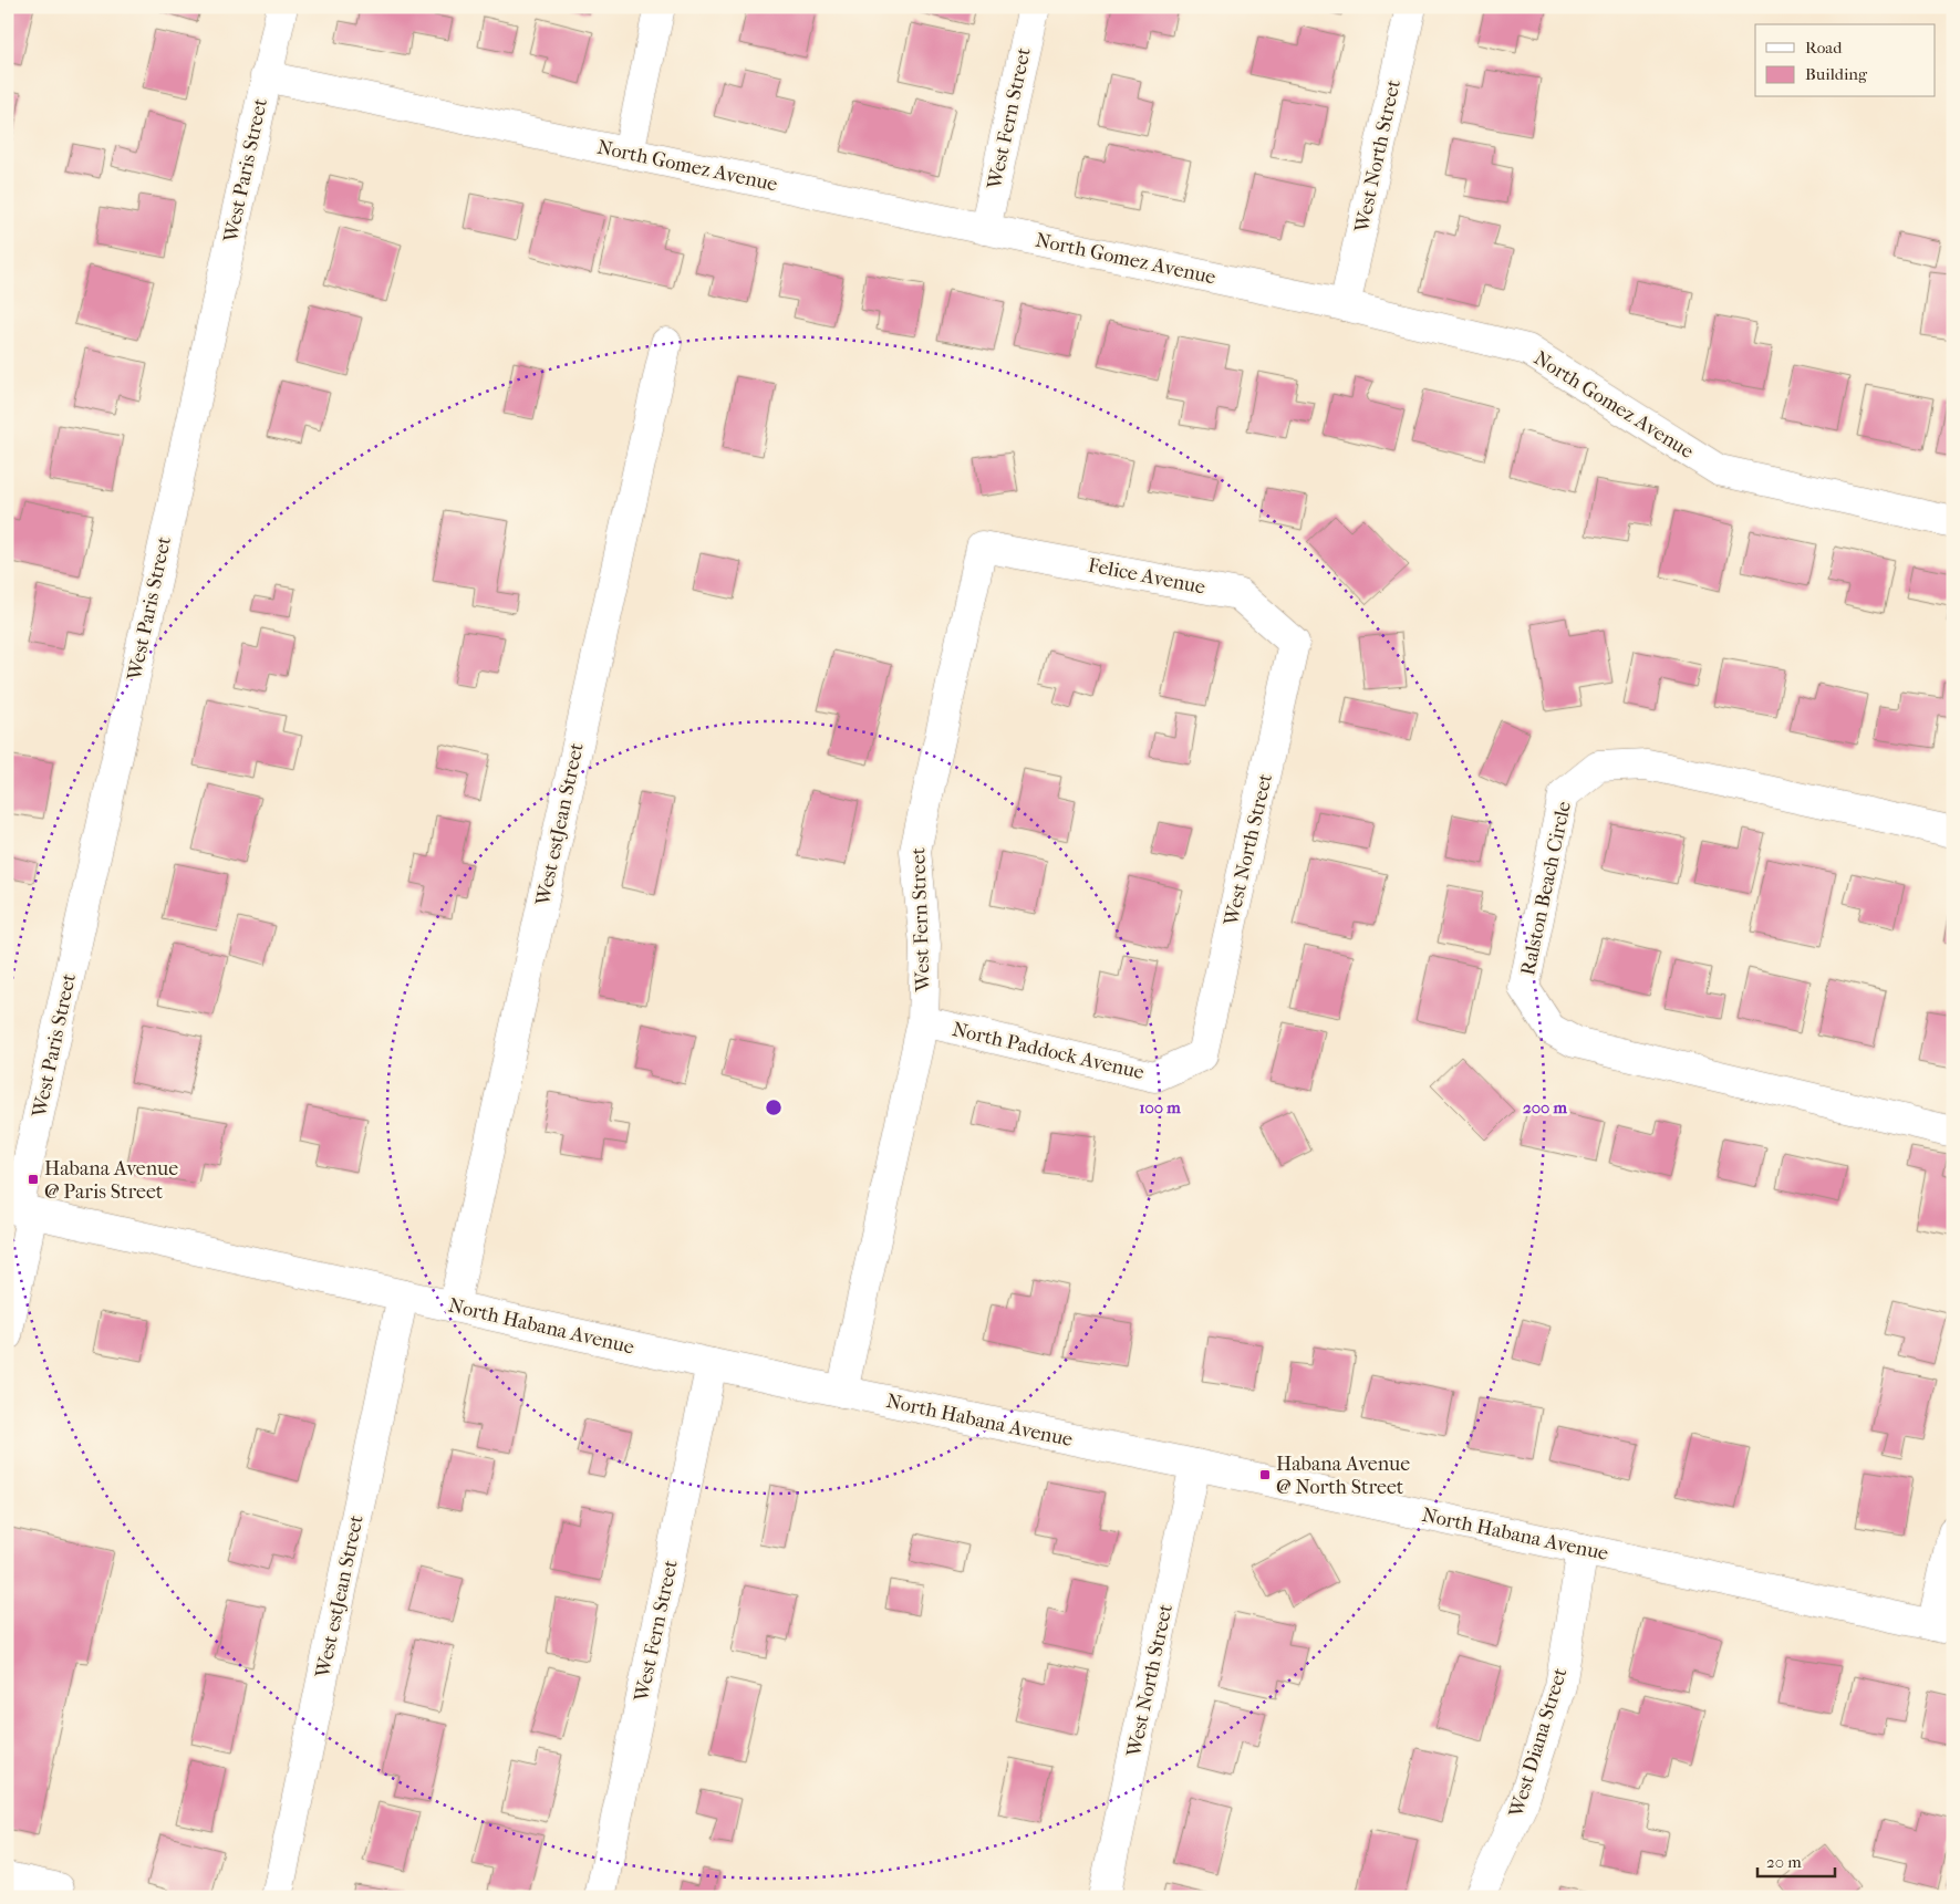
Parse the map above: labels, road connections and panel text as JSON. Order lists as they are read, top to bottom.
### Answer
{
  "streets": {
    "street": [
      "West Fern Street",
      "West North Street",
      "North Gomez Avenue",
      "West Paris Street",
      "Felice Avenue",
      "West estJean Street",
      "Ralston Beach Circle",
      "North Paddock Avenue",
      "North Habana Avenue",
      "West Diana Street"
    ]
  },
  "crossings": [
    ["West Fern Street", "North Gomez Avenue"],
    ["West Fern Street", "Felice Avenue"],
    ["West Fern Street", "North Paddock Avenue"],
    ["West Fern Street", "North Habana Avenue"],
    ["West North Street", "North Gomez Avenue"],
    ["West North Street", "Felice Avenue"],
    ["West North Street", "North Paddock Avenue"],
    ["West North Street", "North Habana Avenue"],
    ["North Gomez Avenue", "West Paris Street"],
    ["West Paris Street", "North Habana Avenue"],
    ["West estJean Street", "North Habana Avenue"],
    ["North Habana Avenue", "West Diana Street"]
  ],
  "places": {
    "transit": ["Habana Avenue @ Paris Street", "Habana Avenue @ North Street"]
  },
  "legend": ["Road", "Building"],
  "scale_bar": "20 m",
  "rings": ["100 m", "200 m"]
}
